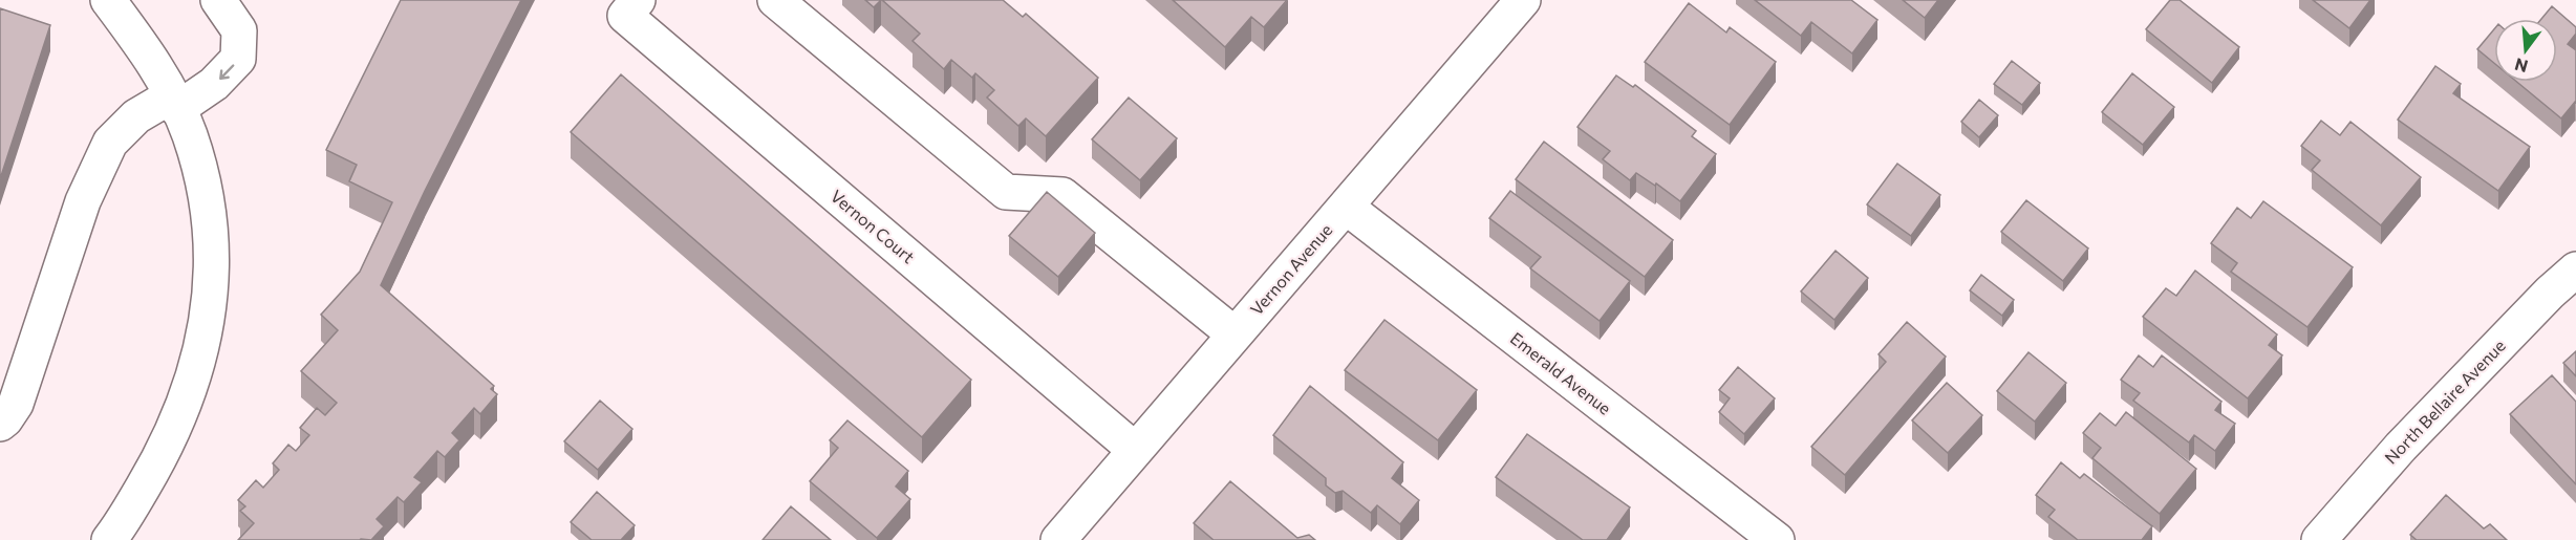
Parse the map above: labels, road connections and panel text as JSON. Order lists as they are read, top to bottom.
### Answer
{
  "streets": {
    "street": [
      "Vernon Court",
      "Vernon Avenue",
      "Emerald Avenue",
      "North Bellaire Avenue"
    ]
  },
  "crossings": [
    ["Vernon Court", "Vernon Avenue"],
    ["Vernon Avenue", "Emerald Avenue"]
  ],
  "north": "bottom"
}
